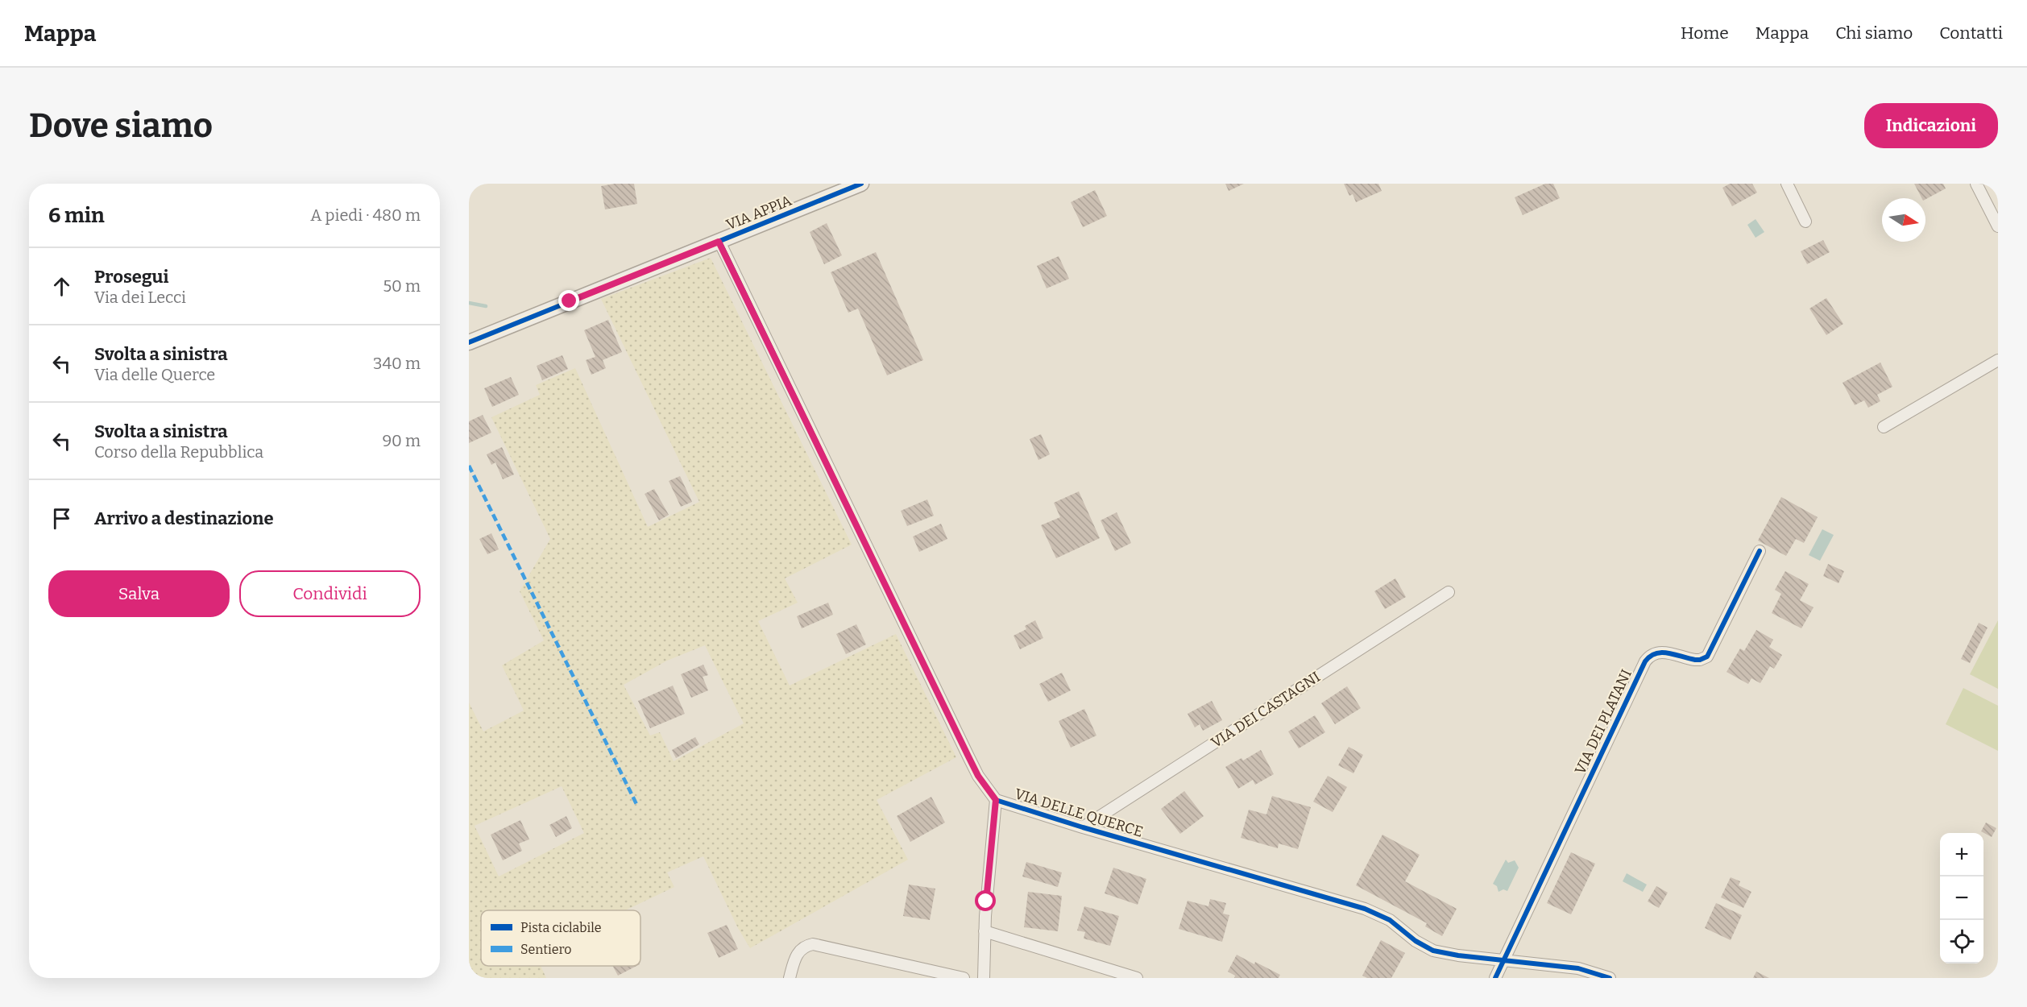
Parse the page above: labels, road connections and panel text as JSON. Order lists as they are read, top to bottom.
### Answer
{
  "streets": {
    "street": [
      "VIA APPIA",
      "VIA DEI CASTAGNI",
      "VIA DEI PLATANI",
      "VIA DELLE QUERCE"
    ]
  },
  "crossings": [
    ["VIA APPIA", "VIA DELLE QUERCE"],
    ["VIA DEI CASTAGNI", "VIA DELLE QUERCE"],
    ["VIA DEI PLATANI", "VIA DELLE QUERCE"]
  ],
  "legend": ["Pista ciclabile", "Sentiero"],
  "north": "right",
  "page": {
    "header": "Mappa",
    "nav": [
      "Home",
      "Mappa",
      "Chi siamo",
      "Contatti"
    ],
    "buttons": [
      "Indicazioni",
      ["Salva", "Condividi"]
    ],
    "title": "Dove siamo",
    "heading": ["6 min", "A piedi · 480 m"],
    "list": [
      ["Prosegui", "Via dei Lecci", "50 m"],
      ["Svolta a sinistra", "Via delle Querce", "340 m"],
      ["Svolta a sinistra", "Corso della Repubblica", "90 m"],
      "Arrivo a destinazione"
    ],
    "map_buttons": ["+", "−"]
  }
}
